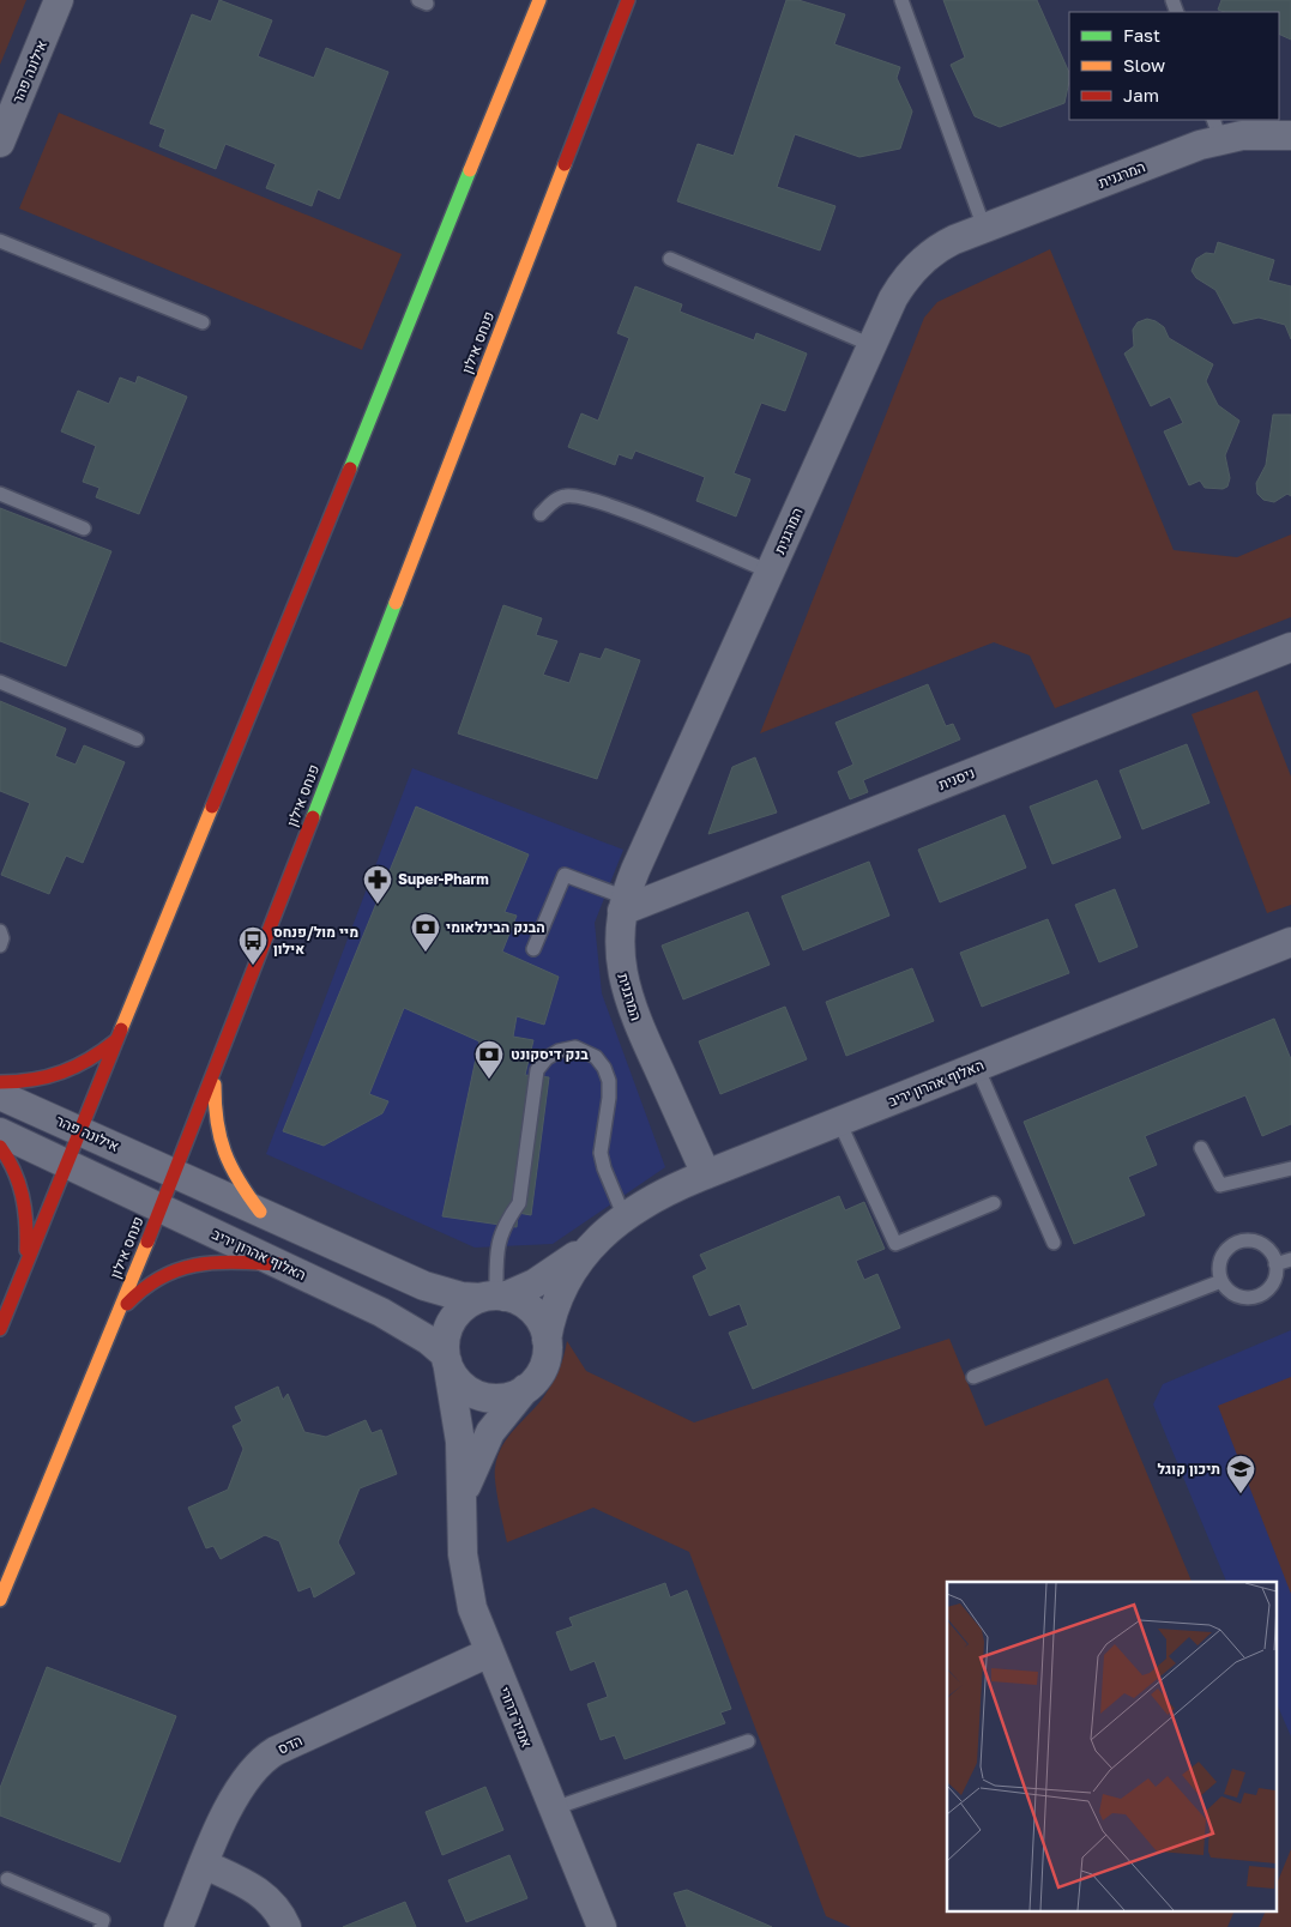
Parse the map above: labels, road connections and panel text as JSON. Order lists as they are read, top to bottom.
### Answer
{
  "streets": {
    "street": [
      "אילונה פהר",
      "המרגנית",
      "פנחס אילון",
      "ניסנית",
      "האלוף אהרון יריב",
      "אמיר דרורי",
      "הדס"
    ]
  },
  "crossings": [
    ["אילונה פהר", "פנחס אילון"],
    ["המרגנית", "ניסנית"],
    ["המרגנית", "האלוף אהרון יריב"],
    ["פנחס אילון", "האלוף אהרון יריב"],
    ["האלוף אהרון יריב", "אמיר דרורי"],
    ["אמיר דרורי", "הדס"]
  ],
  "places": {
    "pharmacy": ["Super-Pharm"],
    "bank": ["הבנק הבינלאומי", "בנק דיסקונט"],
    "bus stop": ["מיי מול/פנחס אילון"],
    "school or university": ["תיכון קוגל"]
  },
  "legend": ["Fast", "Slow", "Jam"]
}
